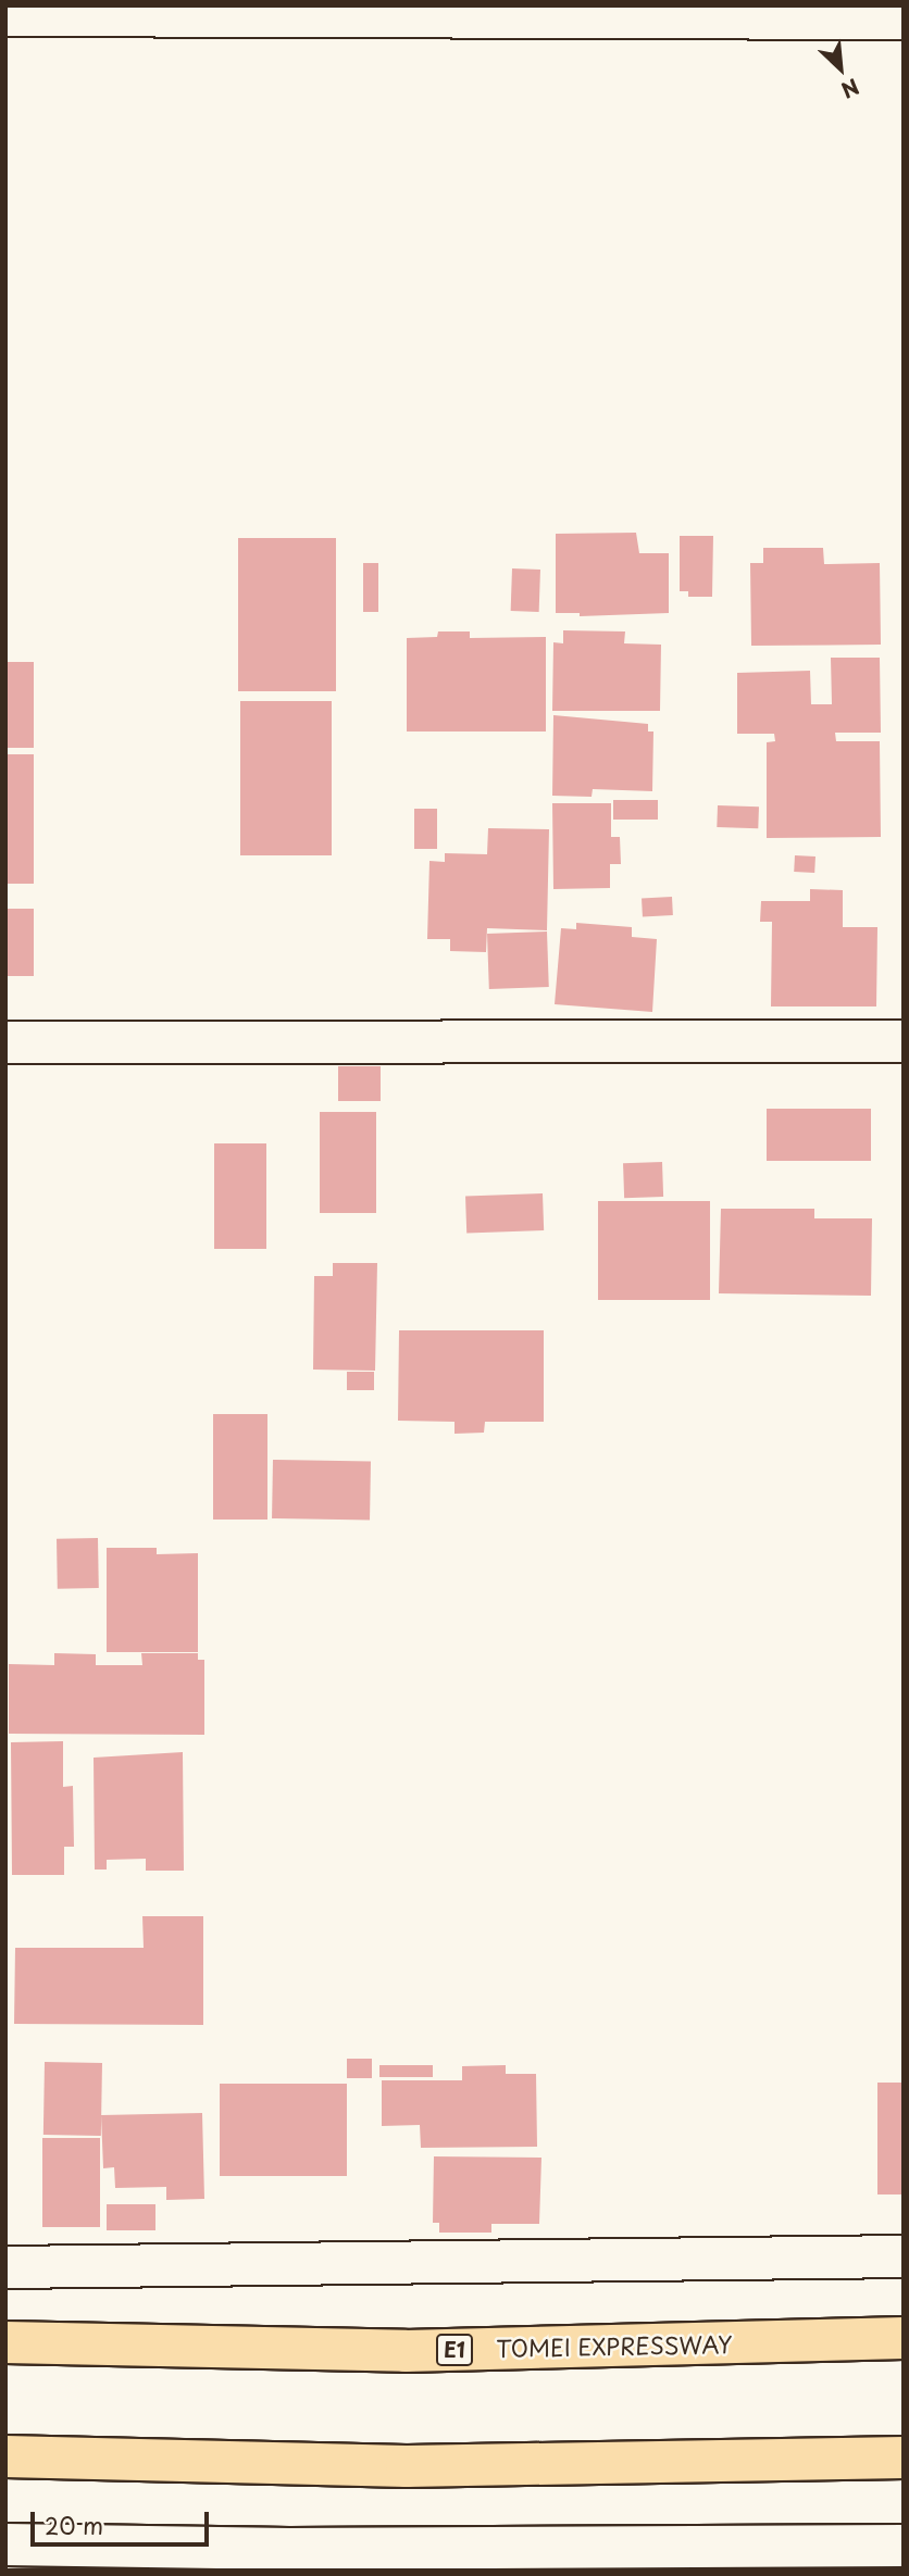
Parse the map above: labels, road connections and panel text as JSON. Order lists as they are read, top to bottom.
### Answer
{
  "streets": {
    "highway": ["TOMEI EXPRESSWAY", "E1"]
  },
  "scale_bar": "20 m",
  "north": "bottom right"
}
